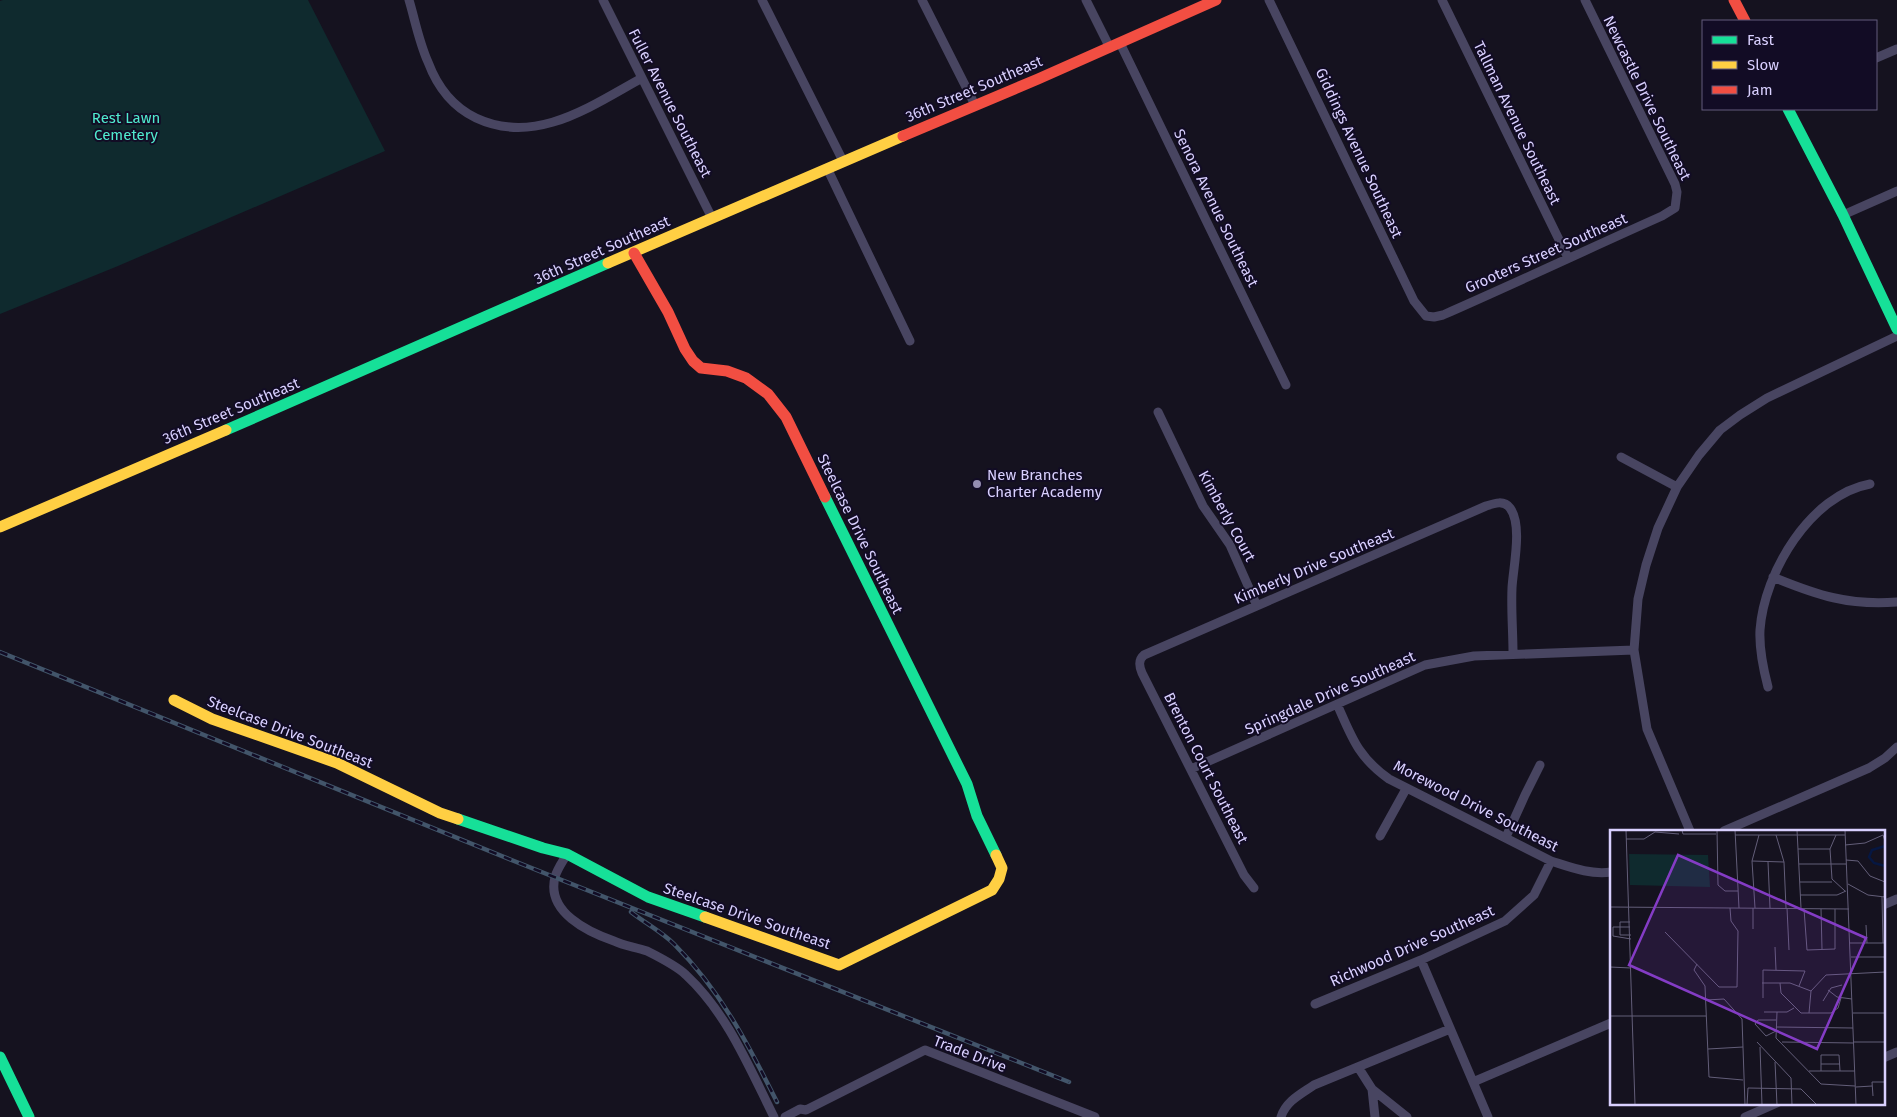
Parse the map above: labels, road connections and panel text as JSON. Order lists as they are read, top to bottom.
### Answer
{
  "streets": {
    "street": [
      "36th Street Southeast",
      "Newcastle Drive Southeast",
      "Fuller Avenue Southeast",
      "Tallman Avenue Southeast",
      "Giddings Avenue Southeast",
      "Senora Avenue Southeast",
      "Grooters Street Southeast",
      "Kimberly Court",
      "Steelcase Drive Southeast",
      "Kimberly Drive Southeast",
      "Springdale Drive Southeast",
      "Brenton Court Southeast",
      "Morewood Drive Southeast",
      "Richwood Drive Southeast",
      "Trade Drive"
    ]
  },
  "crossings": [
    ["36th Street Southeast", "Fuller Avenue Southeast"],
    ["36th Street Southeast", "Senora Avenue Southeast"],
    ["36th Street Southeast", "Steelcase Drive Southeast"],
    ["Newcastle Drive Southeast", "Grooters Street Southeast"],
    ["Tallman Avenue Southeast", "Grooters Street Southeast"],
    ["Giddings Avenue Southeast", "Grooters Street Southeast"],
    ["Kimberly Court", "Kimberly Drive Southeast"],
    ["Kimberly Drive Southeast", "Springdale Drive Southeast"],
    ["Kimberly Drive Southeast", "Brenton Court Southeast"],
    ["Springdale Drive Southeast", "Brenton Court Southeast"],
    ["Springdale Drive Southeast", "Morewood Drive Southeast"],
    ["Morewood Drive Southeast", "Richwood Drive Southeast"]
  ],
  "parks": ["Rest Lawn Cemetery"],
  "places": ["New Branches Charter Academy"],
  "legend": ["Fast", "Slow", "Jam"]
}
